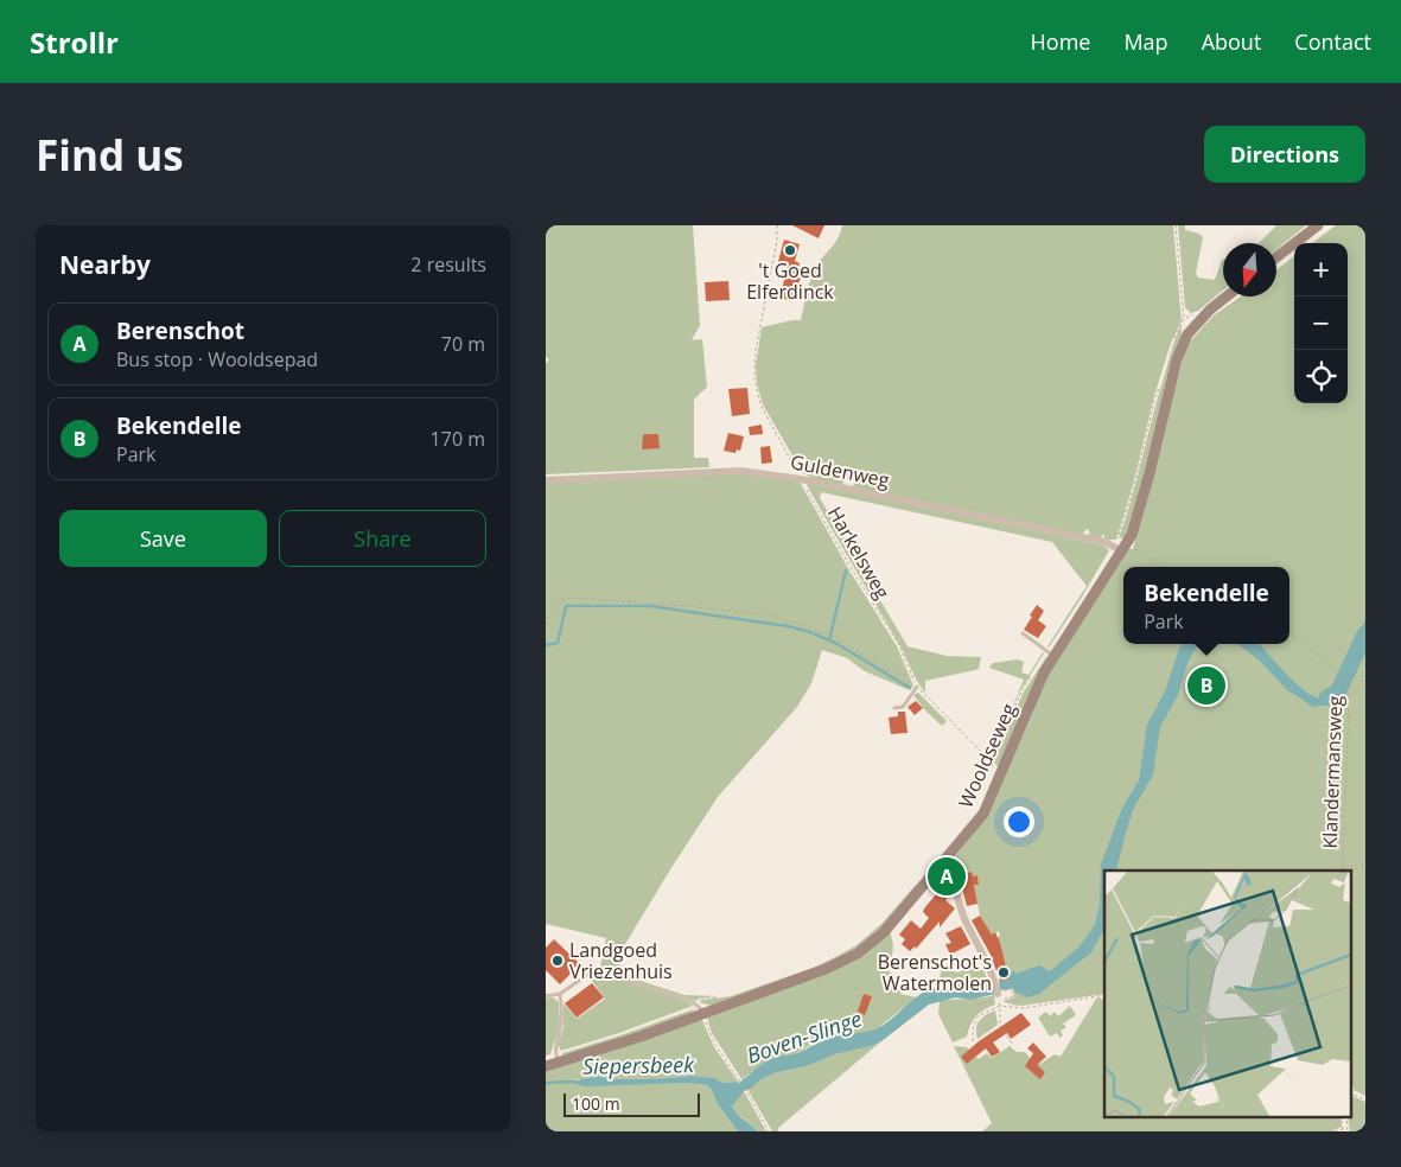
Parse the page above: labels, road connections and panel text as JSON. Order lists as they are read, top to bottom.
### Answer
{
  "streets": {
    "main road": ["Wooldseweg"],
    "street": ["Guldenweg"],
    "path": ["Harkelsweg", "Klandermansweg"]
  },
  "crossings": [
    ["Guldenweg", "Harkelsweg"],
    ["Guldenweg", "Wooldseweg"]
  ],
  "water": ["Boven-Slinge", "Siepersbeek"],
  "places": ["'t Goed Elferdinck", "Landgoed Vriezenhuis", "Berenschot's Watermolen"],
  "scale_bar": "100 m",
  "north": "bottom",
  "page": {
    "header": "Strollr",
    "nav": [
      "Home",
      "Map",
      "About",
      "Contact"
    ],
    "buttons": [
      "Directions",
      ["Save", "Share"]
    ],
    "title": "Find us",
    "heading": ["Nearby", "2 results"],
    "map_buttons": ["+", "−"],
    "list": [
      {
        "mark": "A",
        "name": "Berenschot",
        "note": "Bus stop · Wooldsepad",
        "value": "70 m"
      },
      {
        "mark": "B",
        "name": "Bekendelle",
        "note": "Park",
        "value": "170 m"
      }
    ],
    "popup": ["Bekendelle", "Park"],
    "pins": ["B", "A"],
    "scale": "100 m"
  }
}
